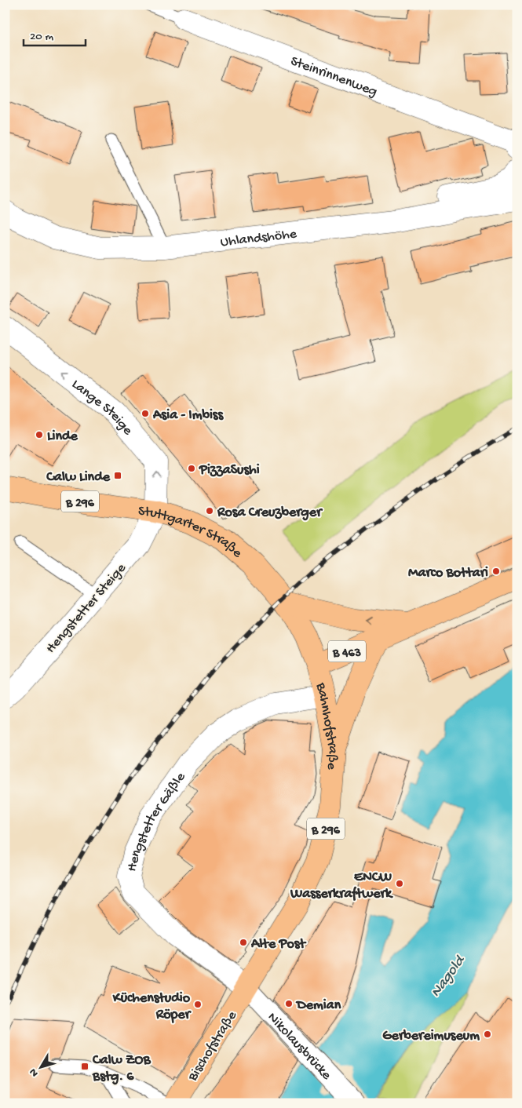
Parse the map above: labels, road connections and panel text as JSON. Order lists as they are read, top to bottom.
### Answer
{
  "streets": {
    "main road": [
      "B 296",
      "Stuttgarter Straße",
      "B 463",
      "Bahnhofstraße",
      "Bischofstraße"
    ],
    "street": [
      "Steinrinnenweg",
      "Uhlandshöhe",
      "Lange Steige",
      "Hengstetter Steige",
      "Hengstetter Gäßle",
      "Nikolausbrücke"
    ]
  },
  "crossings": [
    ["Lange Steige", "Stuttgarter Straße"],
    ["Lange Steige", "Hengstetter Steige"],
    ["Stuttgarter Straße", "Hengstetter Steige"],
    ["Stuttgarter Straße", "Bahnhofstraße"],
    ["Bahnhofstraße", "Hengstetter Gäßle"],
    ["Bahnhofstraße", "Bischofstraße"],
    ["Bahnhofstraße", "Nikolausbrücke"],
    ["Hengstetter Gäßle", "Bischofstraße"],
    ["Hengstetter Gäßle", "Nikolausbrücke"],
    ["Bischofstraße", "Nikolausbrücke"]
  ],
  "one_way": ["Lange Steige"],
  "water": ["Nagold"],
  "places": {
    "other": [
      "Asia - Imbiss",
      "Linde",
      "PizzaSushi",
      "Rosa Creuzberger",
      "Marco Bottari",
      "ENCW Wasserkraftwerk",
      "Alte Post",
      "Demian",
      "Küchenstudio Röper",
      "Gerbereimuseum"
    ],
    "transit": ["Calw Linde", "Calw ZOB Bstg. 6"]
  },
  "scale_bar": "20 m",
  "north": "bottom left"
}
